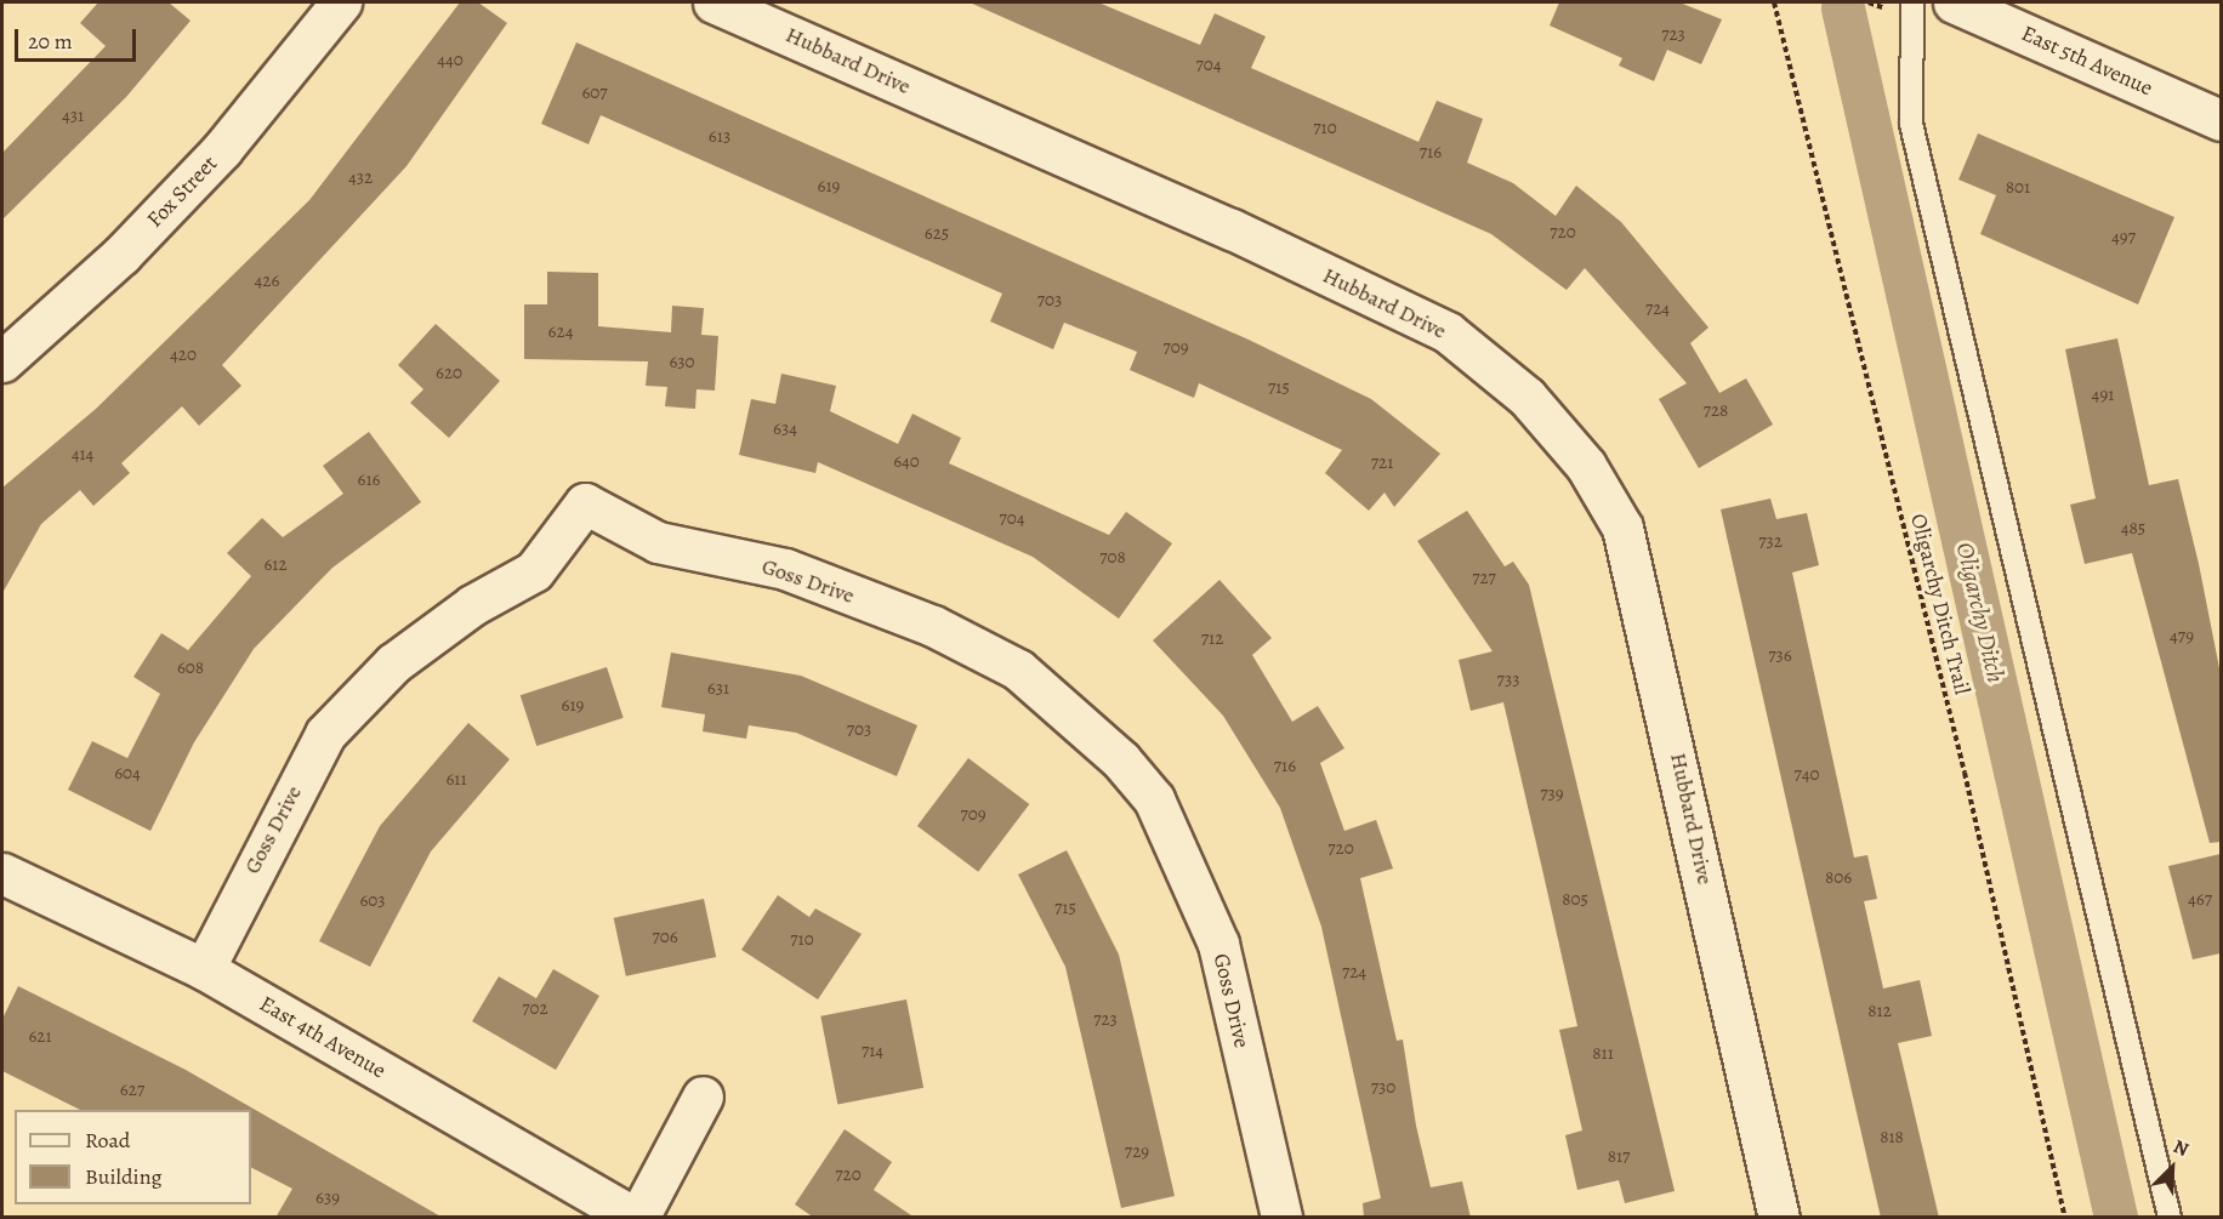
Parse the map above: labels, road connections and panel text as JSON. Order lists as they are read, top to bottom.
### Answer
{
  "streets": {
    "street": [
      "Hubbard Drive",
      "East 5th Avenue",
      "Fox Street",
      "Goss Drive",
      "East 4th Avenue"
    ],
    "path": ["Oligarchy Ditch Trail"]
  },
  "crossings": [
    ["Goss Drive", "East 4th Avenue"]
  ],
  "water": ["Oligarchy Ditch"],
  "house_numbers": [
    "723",
    "440",
    "704",
    "607",
    "431",
    "710",
    "613",
    "716",
    "432",
    "619",
    "801",
    "720",
    "625",
    "497",
    "426",
    "703",
    "724",
    "624",
    "709",
    "420",
    "630",
    "620",
    "715",
    "491",
    "728",
    "634",
    "414",
    "640",
    "721",
    "616",
    "704",
    "485",
    "732",
    "708",
    "612",
    "727",
    "479",
    "712",
    "736",
    "608",
    "733",
    "631",
    "619",
    "703",
    "716",
    "604",
    "740",
    "611",
    "739",
    "709",
    "720",
    "806",
    "805",
    "467",
    "603",
    "715",
    "706",
    "710",
    "724",
    "702",
    "812",
    "723",
    "621",
    "714",
    "811",
    "730",
    "627",
    "818",
    "729",
    "817",
    "720",
    "639"
  ],
  "legend": ["Road", "Building"],
  "scale_bar": "20 m",
  "north": "top right"
}
